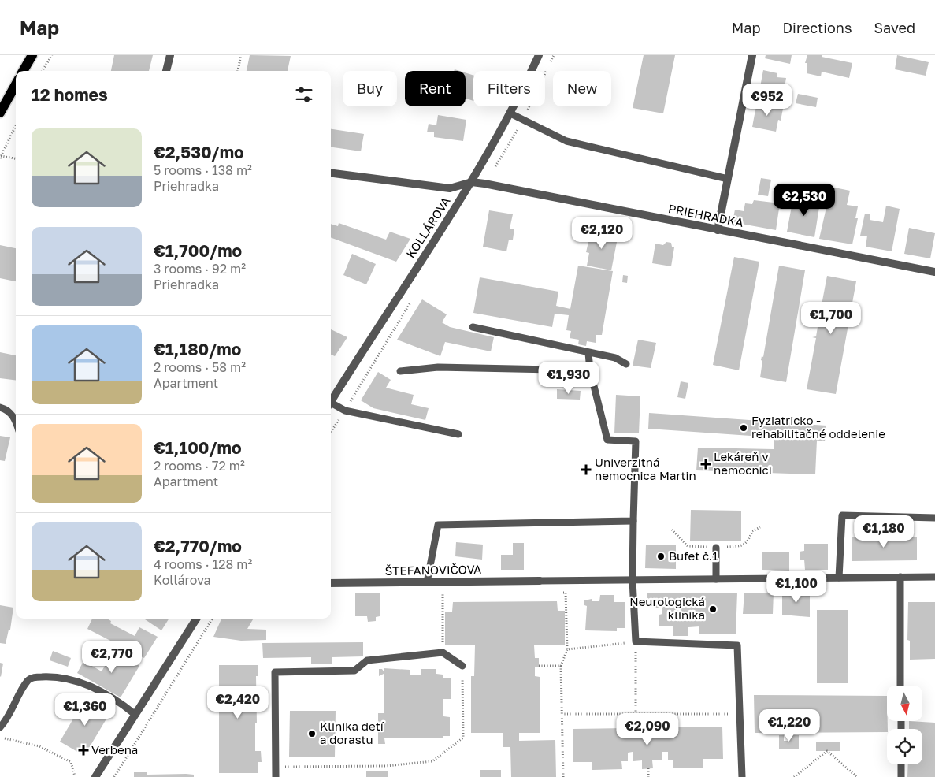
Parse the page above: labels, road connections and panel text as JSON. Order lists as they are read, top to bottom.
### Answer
{
  "streets": {
    "street": ["PRIEHRADKA", "KOLLÁROVA", "ŠTEFANOVIČOVA"]
  },
  "crossings": [
    ["PRIEHRADKA", "KOLLÁROVA"]
  ],
  "places": {
    "other": [
      "Fyziatricko - rehabilitačné oddelenie",
      "Bufet č.1",
      "Neurologická klinika",
      "Klinika detí a dorastu"
    ],
    "health": ["Lekáreň v nemocnici", "Univerzitná nemocnica Martin", "Verbena"]
  },
  "north": "bottom",
  "page": {
    "header": "Map",
    "nav": ["Map", "Directions", "Saved"],
    "chip": [
      "Buy",
      "Rent",
      "Filters",
      "New"
    ],
    "heading": "12 homes",
    "price": [
      "€952",
      "€2,530",
      "€2,120",
      "€1,700",
      "€1,930",
      "€1,180",
      "€1,100",
      "€2,770",
      "€2,420",
      "€1,360",
      "€1,220",
      "€2,090"
    ],
    "list": [
      {
        "name": "€2,530/mo",
        "note": "5 rooms · 138 m² · Priehradka"
      },
      {
        "name": "€1,700/mo",
        "note": "3 rooms · 92 m² · Priehradka"
      },
      {
        "name": "€1,180/mo",
        "note": "2 rooms · 58 m² · Apartment"
      },
      {
        "name": "€1,100/mo",
        "note": "2 rooms · 72 m² · Apartment"
      },
      {
        "name": "€2,770/mo",
        "note": "4 rooms · 128 m² · Kollárova"
      }
    ]
  }
}
